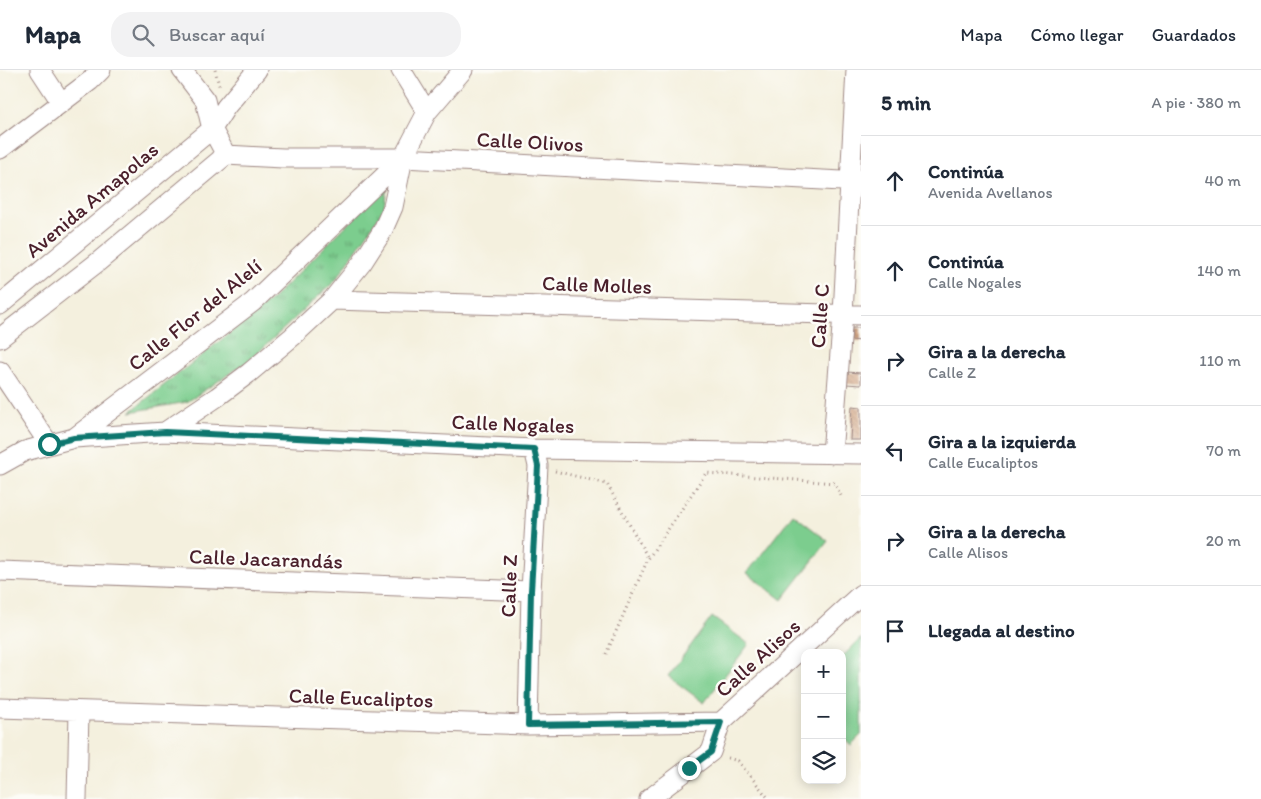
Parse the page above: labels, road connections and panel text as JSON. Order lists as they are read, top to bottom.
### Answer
{
  "streets": {
    "street": [
      "Calle Olivos",
      "Avenida Amapolas",
      "Calle Molles",
      "Calle Flor del Alelí",
      "Calle C",
      "Calle Nogales",
      "Calle Jacarandás",
      "Calle Z",
      "Calle Alisos",
      "Calle Eucaliptos"
    ]
  },
  "crossings": [
    ["Calle Olivos", "Calle Flor del Alelí"],
    ["Calle Olivos", "Calle C"],
    ["Calle Molles", "Calle C"],
    ["Calle Flor del Alelí", "Calle Nogales"],
    ["Calle C", "Calle Nogales"],
    ["Calle Nogales", "Calle Z"],
    ["Calle Jacarandás", "Calle Z"],
    ["Calle Z", "Calle Eucaliptos"],
    ["Calle Alisos", "Calle Eucaliptos"]
  ],
  "page": {
    "header": "Mapa",
    "search": "Buscar aquí",
    "nav": ["Mapa", "Cómo llegar", "Guardados"],
    "heading": ["5 min", "A pie · 380 m"],
    "list": [
      ["Continúa", "Avenida Avellanos", "40 m"],
      ["Continúa", "Calle Nogales", "140 m"],
      ["Gira a la derecha", "Calle Z", "110 m"],
      ["Gira a la izquierda", "Calle Eucaliptos", "70 m"],
      ["Gira a la derecha", "Calle Alisos", "20 m"],
      "Llegada al destino"
    ],
    "map_buttons": ["+", "−"]
  }
}
